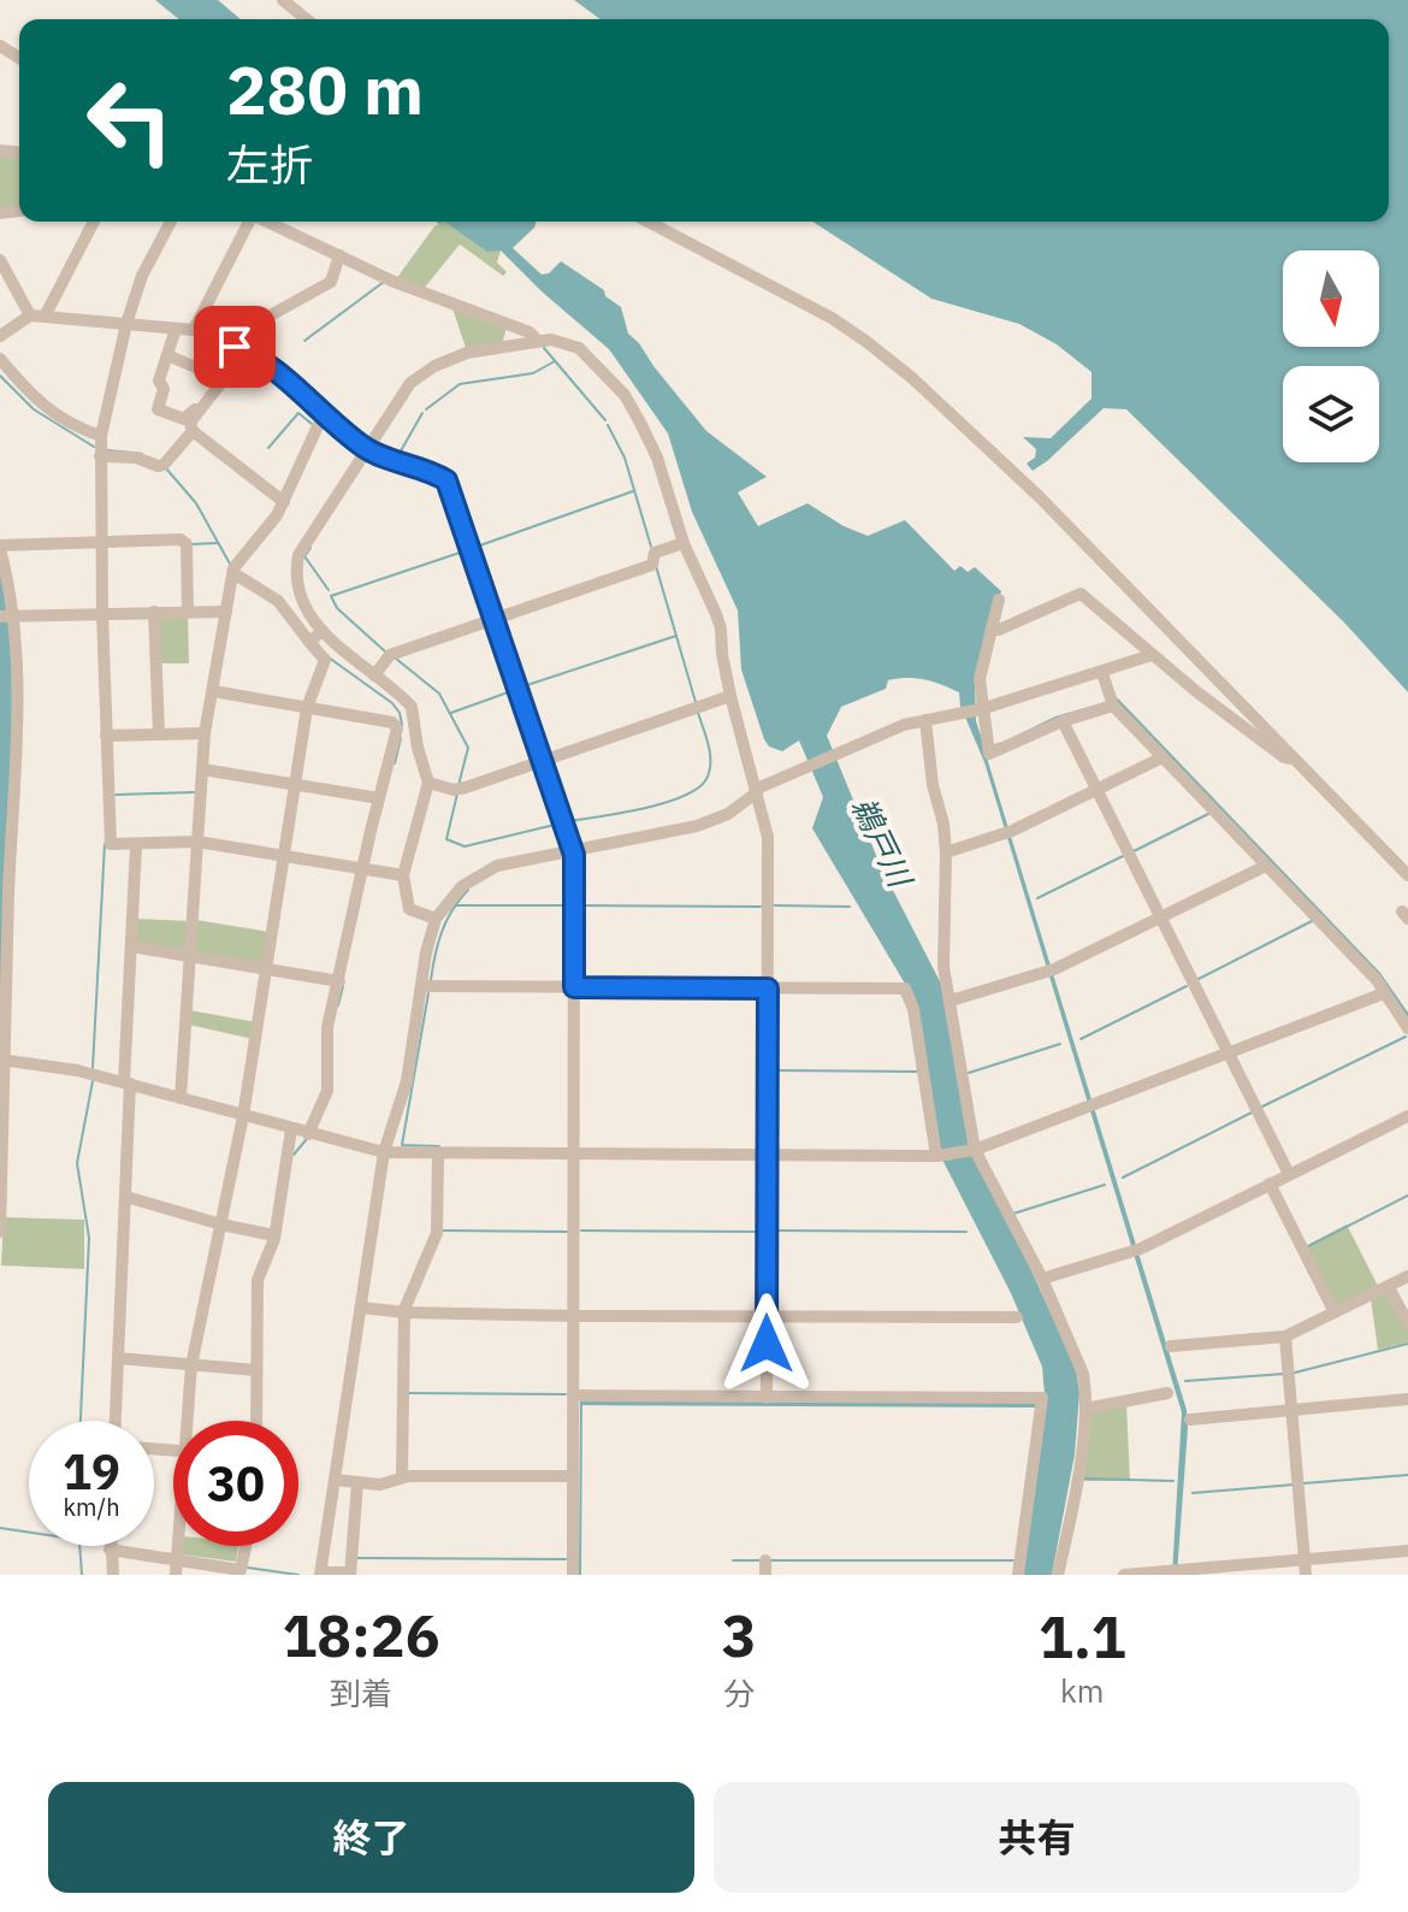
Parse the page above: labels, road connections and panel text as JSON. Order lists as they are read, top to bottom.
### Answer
{
  "water": ["鵜戸川"],
  "north": "bottom",
  "page": {
    "turn": ["280 m", "左折"],
    "speed": "19 km/h",
    "limit": "30",
    "eta": [
      "18:26",
      "到着",
      "3",
      "分",
      "1.1",
      "km"
    ],
    "buttons": ["終了", "共有"]
  }
}
